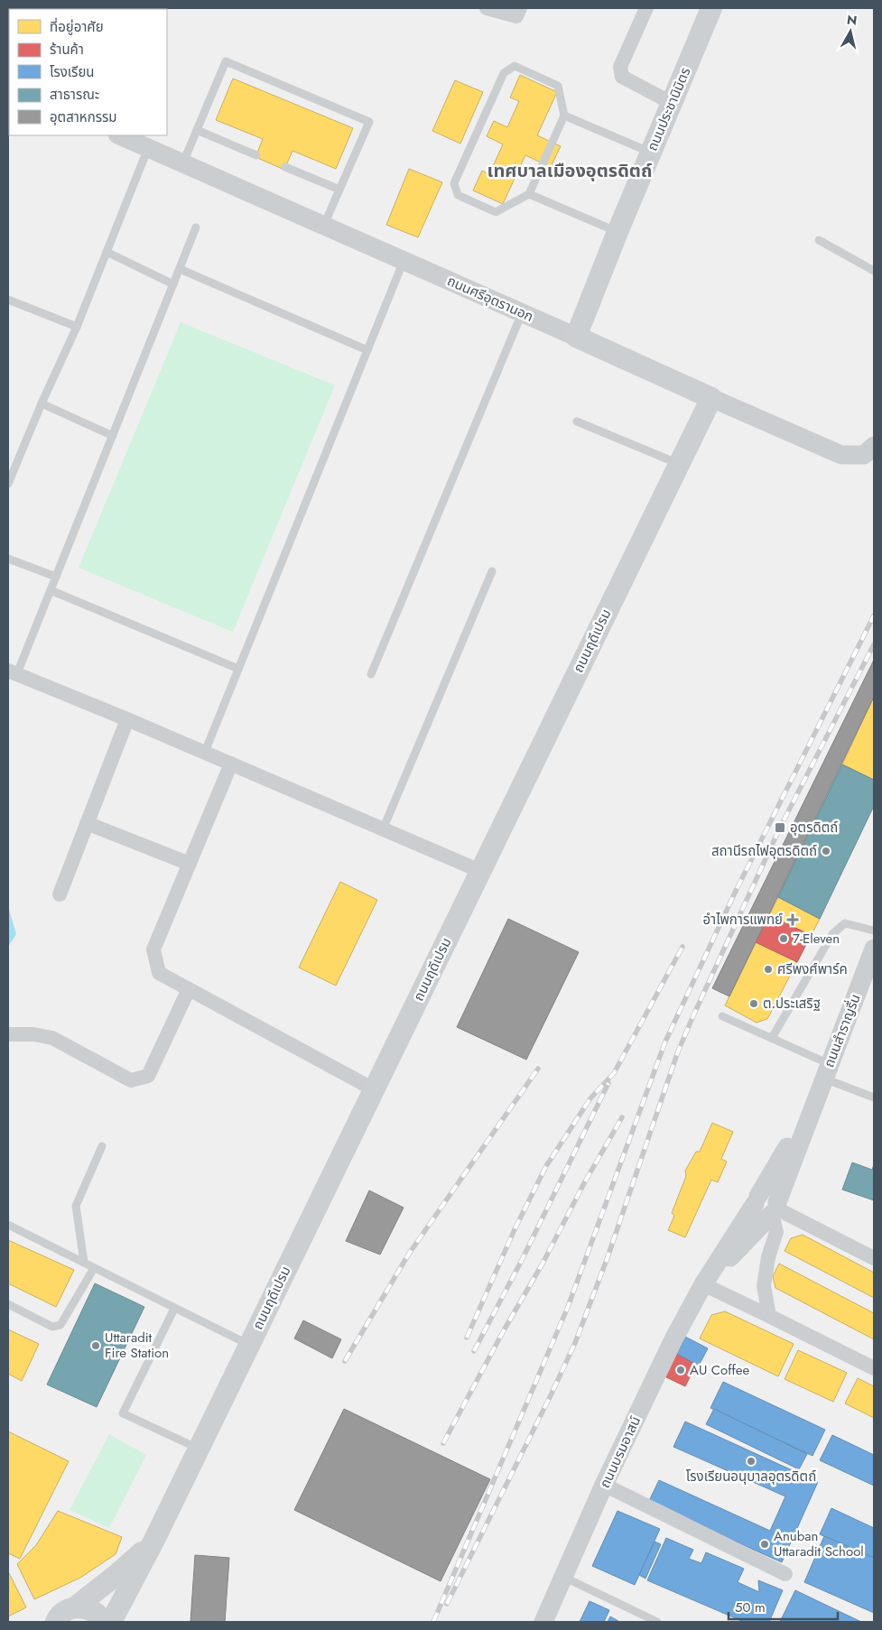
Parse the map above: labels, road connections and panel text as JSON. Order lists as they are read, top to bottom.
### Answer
{
  "streets": {
    "main road": ["ถนนประชานิมิตร", "ถนนศรีอุตรานอก", "ถนนฤดีเปรม"],
    "street": ["ถนนสำราญรื่น", "ถนนบรมอาสน์"]
  },
  "crossings": [
    ["ถนนประชานิมิตร", "ถนนศรีอุตรานอก"],
    ["ถนนศรีอุตรานอก", "ถนนฤดีเปรม"],
    ["ถนนสำราญรื่น", "ถนนบรมอาสน์"]
  ],
  "districts": ["เทศบาลเมืองอุตรดิตถ์"],
  "places": {
    "transit": ["อุตรดิตถ์"],
    "other": [
      "สถานีรถไฟอุตรดิตถ์",
      "7-Eleven",
      "ศรีพงศ์พาร์ค",
      "ต.ประเสริฐ",
      "Uttaradit Fire Station",
      "AU Coffee",
      "โรงเรียนอนุบาลอุตรดิตถ์",
      "Anuban Uttaradit School"
    ],
    "health": ["อำไพการแพทย์"]
  },
  "legend": [
    "ที่อยู่อาศัย",
    "ร้านค้า",
    "โรงเรียน",
    "สาธารณะ",
    "อุตสาหกรรม"
  ],
  "scale_bar": "50 m",
  "north": "top"
}
